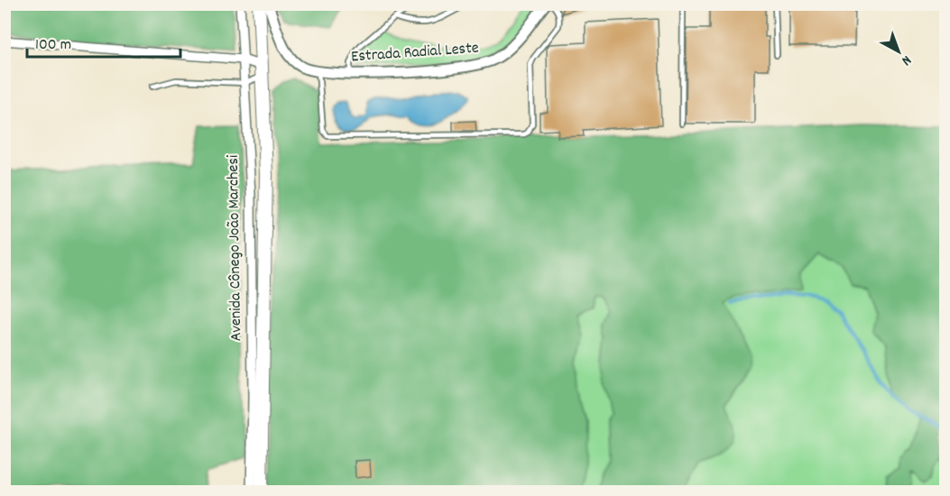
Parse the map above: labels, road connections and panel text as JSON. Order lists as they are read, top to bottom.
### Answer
{
  "streets": {
    "street": ["Estrada Radial Leste", "Avenida Cônego João Marchesi"]
  },
  "scale_bar": "100 m",
  "north": "bottom right"
}
